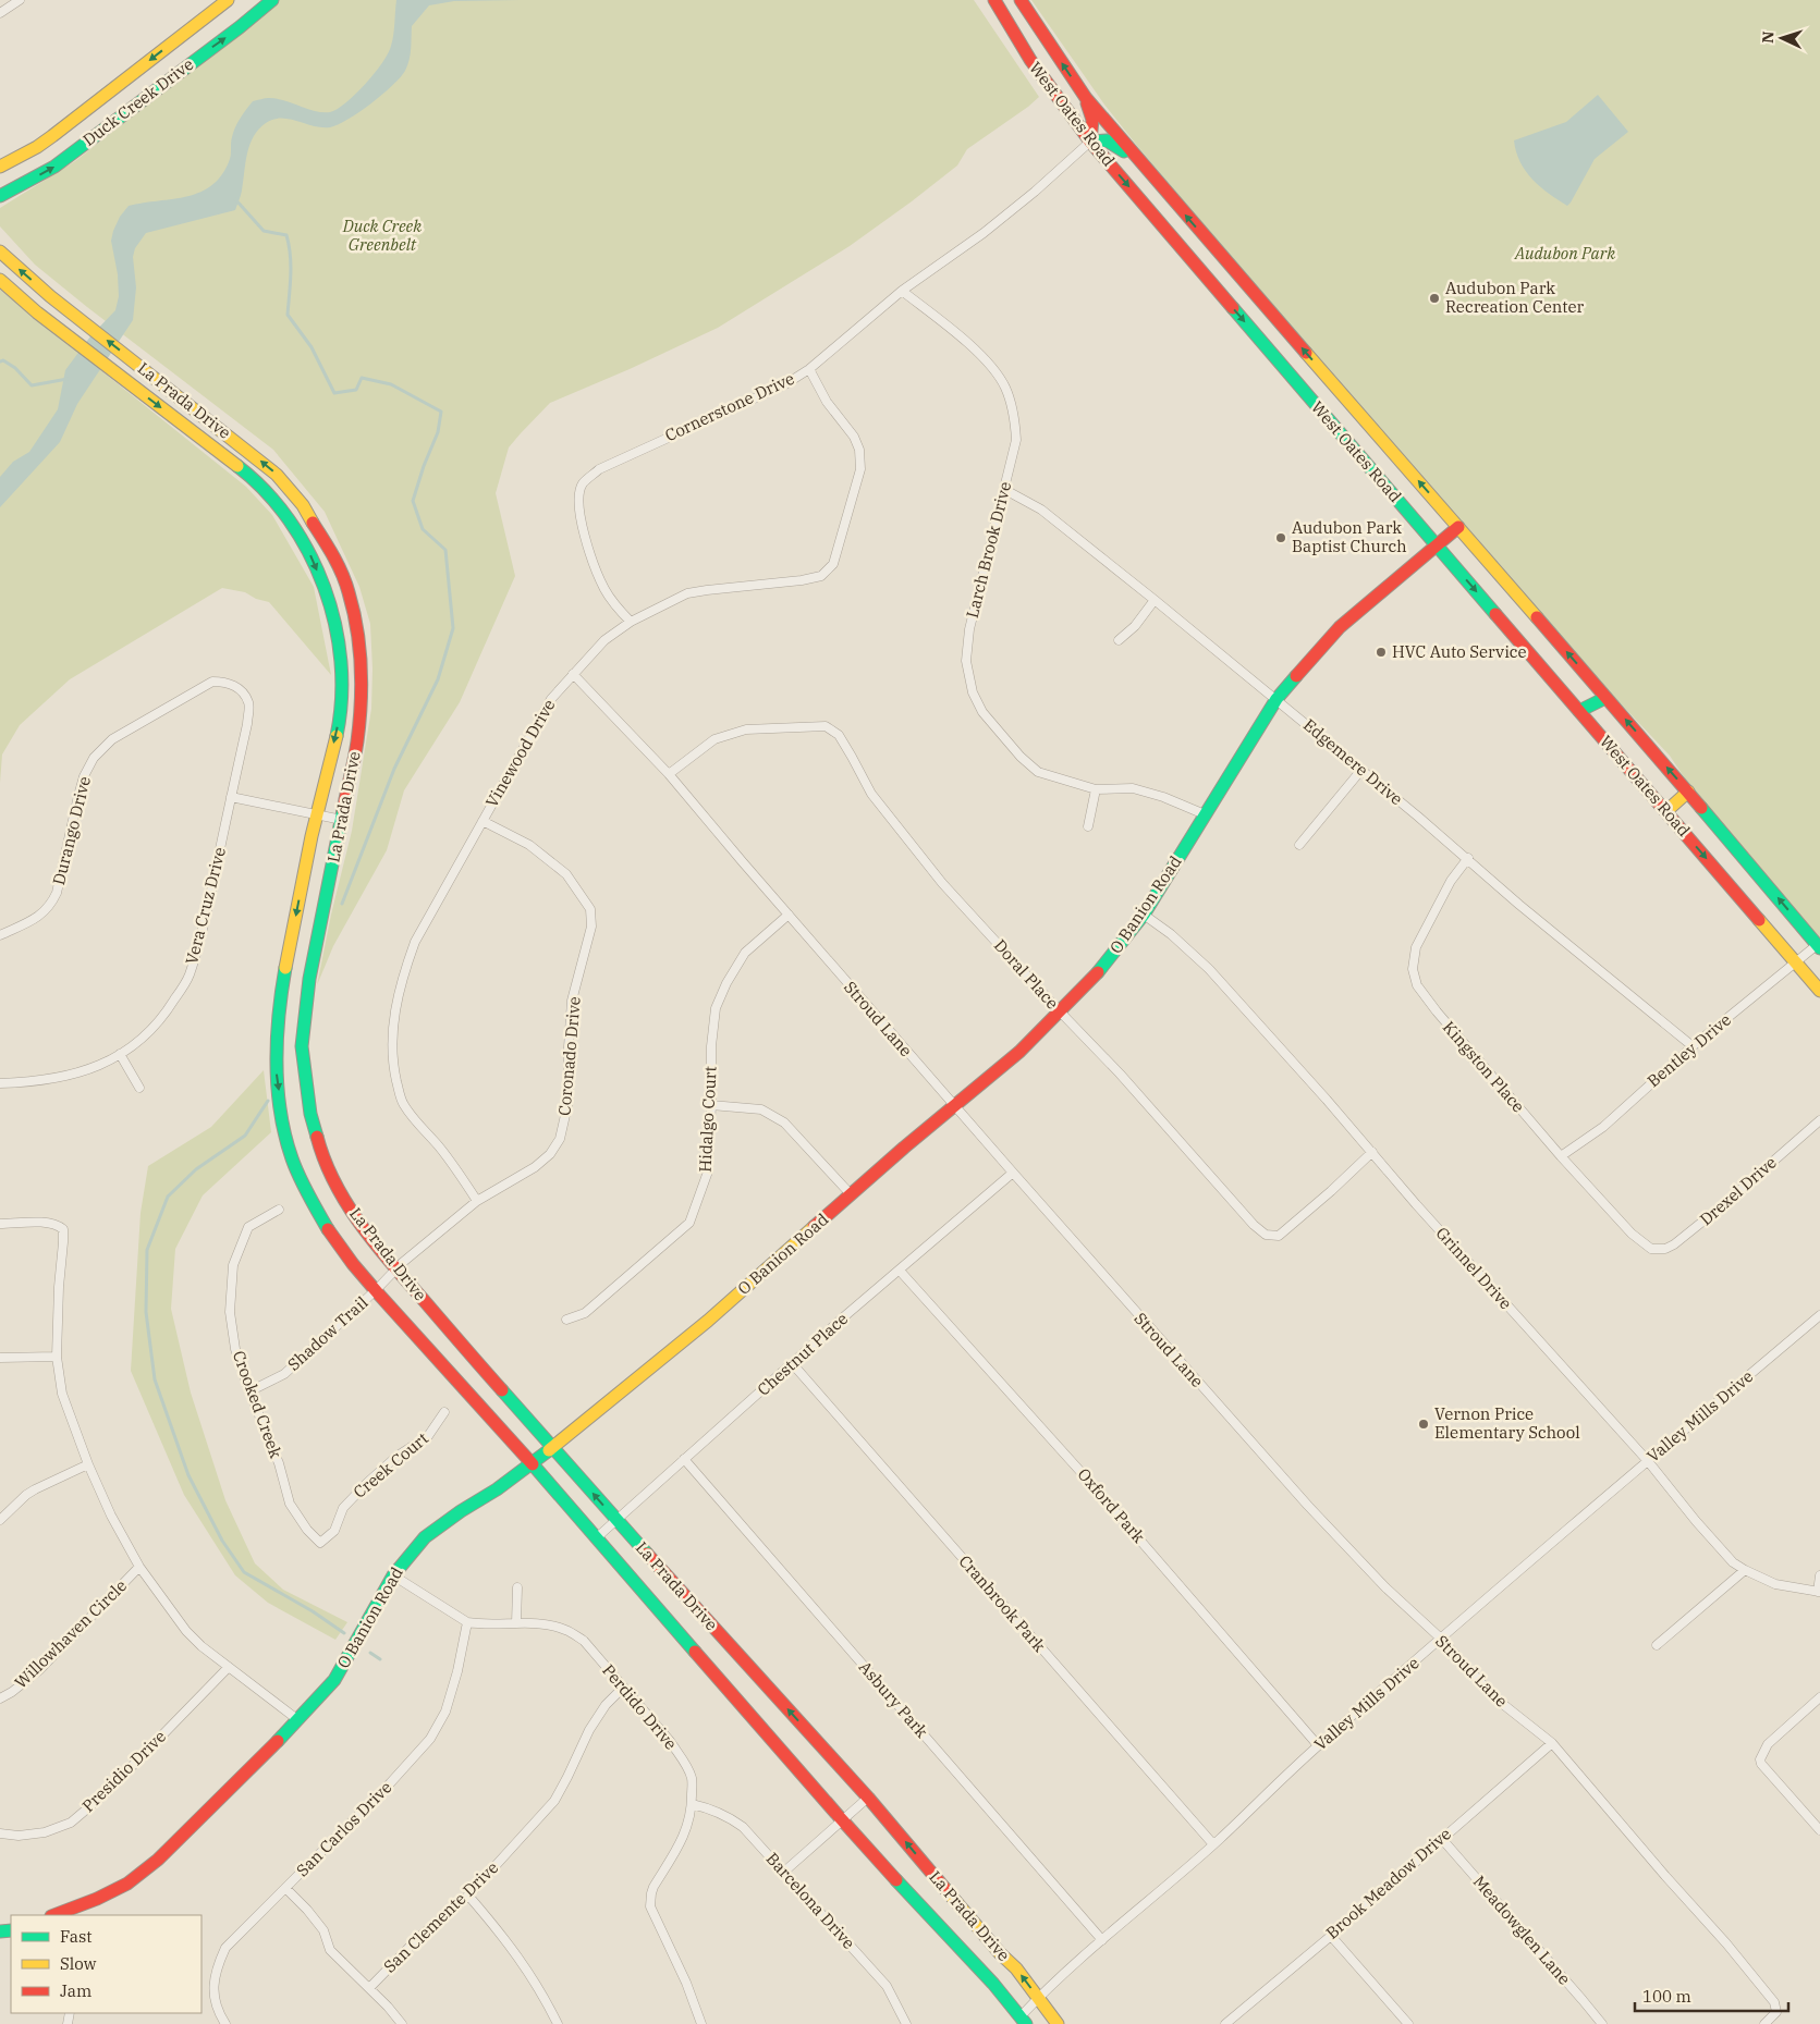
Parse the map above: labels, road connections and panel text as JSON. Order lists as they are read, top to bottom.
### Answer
{
  "streets": {
    "main road": [
      "Duck Creek Drive",
      "West Oates Road",
      "La Prada Drive",
      "O Banion Road"
    ],
    "street": [
      "Cornerstone Drive",
      "Larch Brook Drive",
      "Vinewood Drive",
      "Edgemere Drive",
      "Durango Drive",
      "Vera Cruz Drive",
      "Doral Place",
      "Stroud Lane",
      "Bentley Drive",
      "Coronado Drive",
      "Kingston Place",
      "Hidalgo Court",
      "Drexel Drive",
      "Grinnel Drive",
      "Shadow Trail",
      "Chestnut Place",
      "Crooked Creek",
      "Valley Mills Drive",
      "Creek Court",
      "Oxford Park",
      "Cranbrook Park",
      "Willowhaven Circle",
      "Asbury Park",
      "Perdido Drive",
      "Presidio Drive",
      "San Carlos Drive",
      "Brook Meadow Drive",
      "Barcelona Drive",
      "San Clemente Drive",
      "Meadowglen Lane"
    ]
  },
  "crossings": [
    ["West Oates Road", "Cornerstone Drive"],
    ["West Oates Road", "O Banion Road"],
    ["West Oates Road", "Bentley Drive"],
    ["La Prada Drive", "O Banion Road"],
    ["La Prada Drive", "Coronado Drive"],
    ["La Prada Drive", "Shadow Trail"],
    ["La Prada Drive", "Chestnut Place"],
    ["La Prada Drive", "Valley Mills Drive"],
    ["Cornerstone Drive", "Larch Brook Drive"],
    ["Cornerstone Drive", "Vinewood Drive"],
    ["Larch Brook Drive", "Edgemere Drive"],
    ["Larch Brook Drive", "O Banion Road"],
    ["Vinewood Drive", "Stroud Lane"],
    ["Vinewood Drive", "Coronado Drive"],
    ["Edgemere Drive", "O Banion Road"],
    ["Edgemere Drive", "Bentley Drive"],
    ["Edgemere Drive", "Kingston Place"],
    ["Durango Drive", "Vera Cruz Drive"],
    ["O Banion Road", "Doral Place"],
    ["O Banion Road", "Stroud Lane"],
    ["O Banion Road", "Grinnel Drive"],
    ["O Banion Road", "Perdido Drive"],
    ["Doral Place", "Stroud Lane"],
    ["Doral Place", "Grinnel Drive"],
    ["Stroud Lane", "Hidalgo Court"],
    ["Stroud Lane", "Chestnut Place"],
    ["Stroud Lane", "Valley Mills Drive"],
    ["Stroud Lane", "Brook Meadow Drive"],
    ["Bentley Drive", "Kingston Place"],
    ["Coronado Drive", "Shadow Trail"],
    ["Kingston Place", "Drexel Drive"],
    ["Grinnel Drive", "Valley Mills Drive"],
    ["Shadow Trail", "Crooked Creek"],
    ["Chestnut Place", "Oxford Park"],
    ["Chestnut Place", "Cranbrook Park"],
    ["Chestnut Place", "Asbury Park"],
    ["Crooked Creek", "Creek Court"],
    ["Valley Mills Drive", "Oxford Park"],
    ["Valley Mills Drive", "Cranbrook Park"],
    ["Valley Mills Drive", "Asbury Park"],
    ["Perdido Drive", "San Carlos Drive"],
    ["Perdido Drive", "Barcelona Drive"],
    ["Perdido Drive", "San Clemente Drive"],
    ["Brook Meadow Drive", "Meadowglen Lane"]
  ],
  "parks": ["Duck Creek Greenbelt", "Audubon Park"],
  "places": [
    "Audubon Park Recreation Center",
    "Audubon Park Baptist Church",
    "HVC Auto Service",
    "Vernon Price Elementary School"
  ],
  "legend": ["Fast", "Slow", "Jam"],
  "scale_bar": "100 m",
  "north": "left"
}
